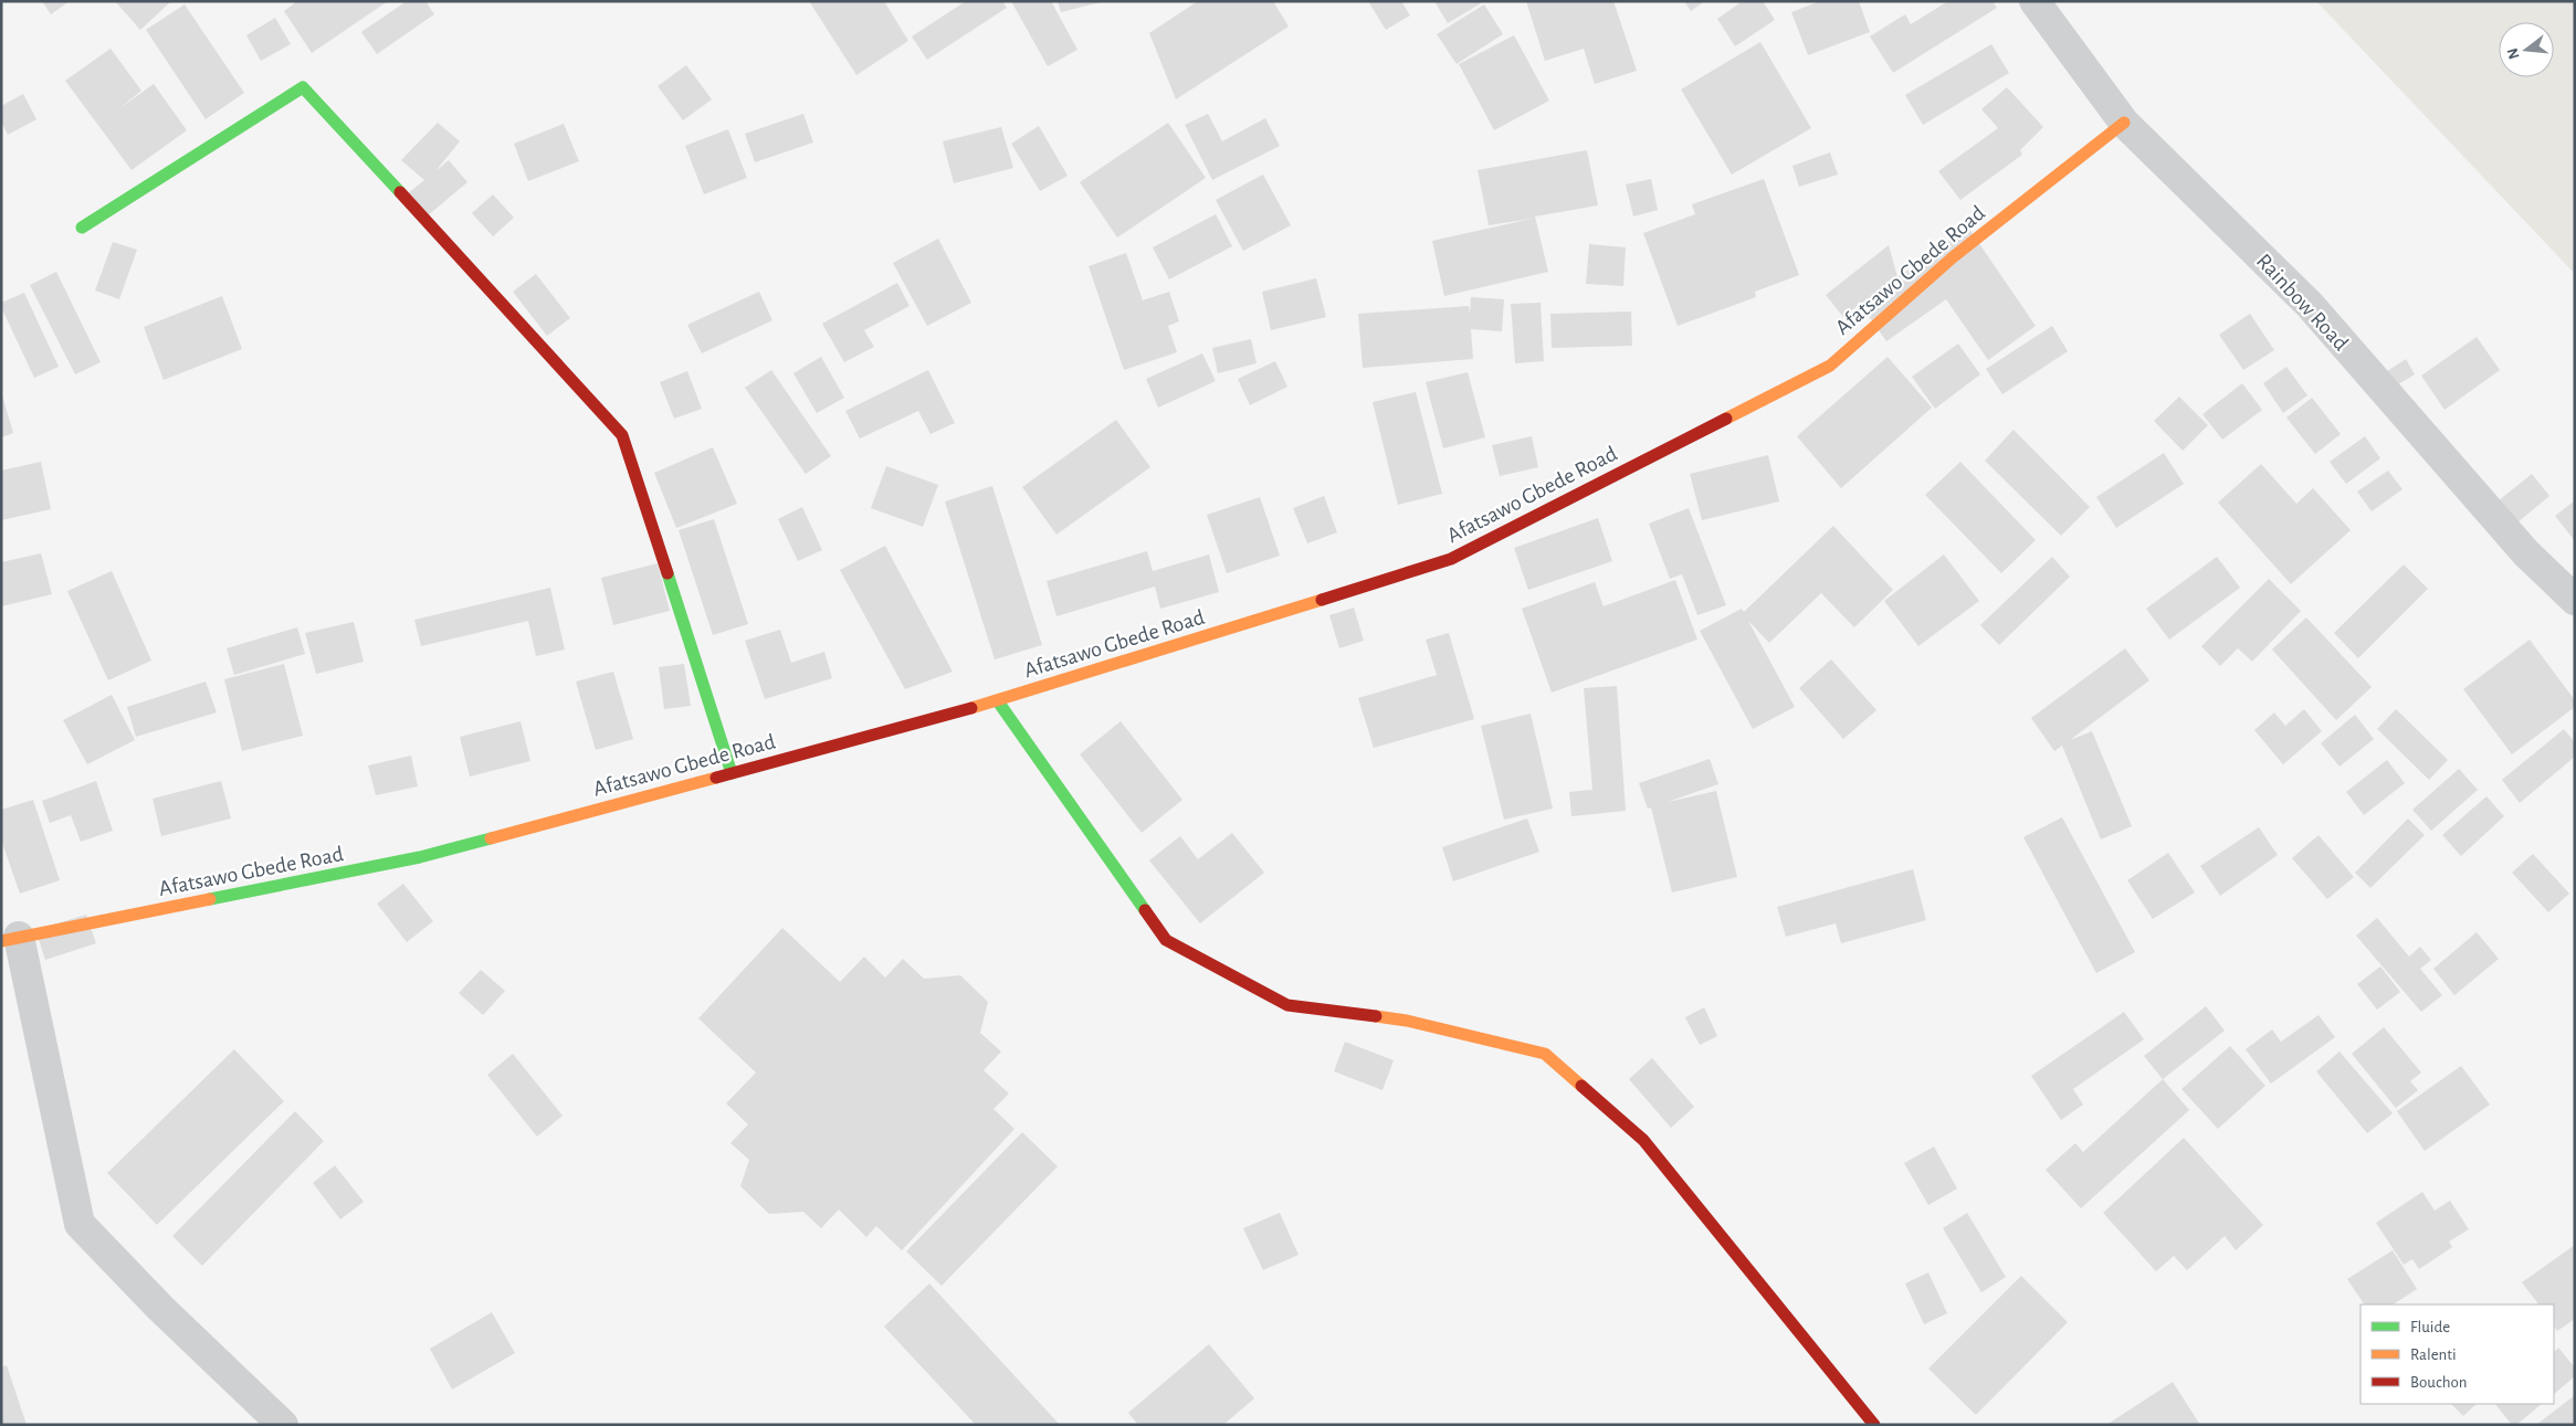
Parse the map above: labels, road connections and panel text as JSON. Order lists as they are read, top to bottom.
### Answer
{
  "streets": {
    "street": ["Afatsawo Gbede Road", "Rainbow Road"]
  },
  "crossings": [
    ["Afatsawo Gbede Road", "Rainbow Road"]
  ],
  "legend": ["Fluide", "Ralenti", "Bouchon"],
  "north": "left"
}
